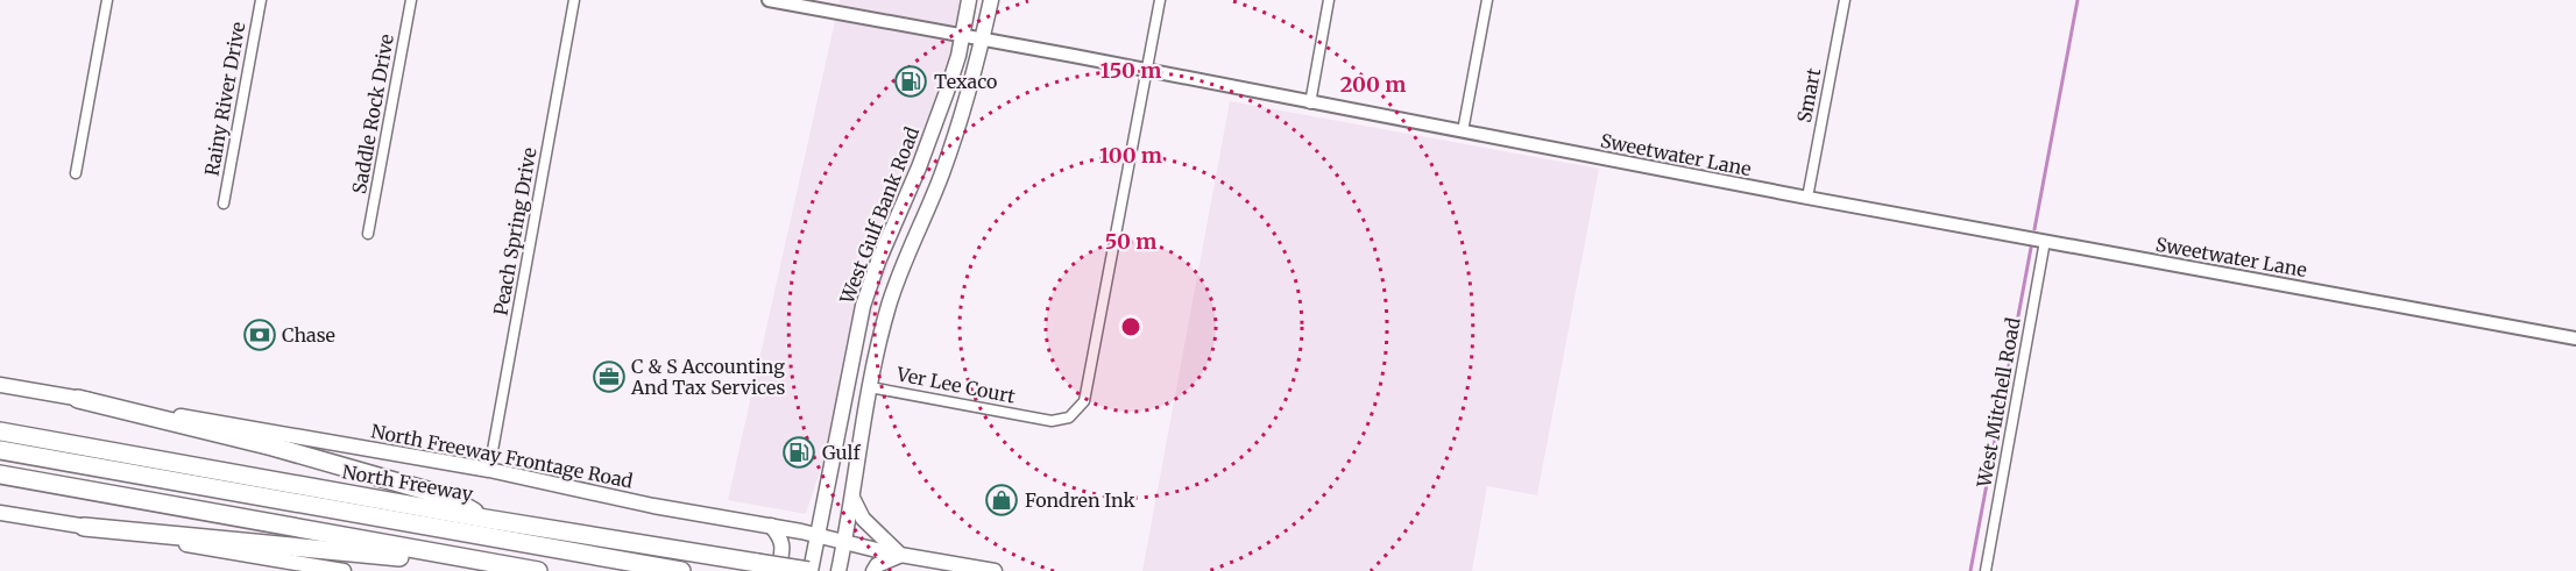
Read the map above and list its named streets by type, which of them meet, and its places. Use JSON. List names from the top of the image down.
{
  "streets": {
    "highway": ["North Freeway"],
    "main road": ["West Gulf Bank Road", "North Freeway Frontage Road"],
    "street": [
      "Smart",
      "Rainy River Drive",
      "Saddle Rock Drive",
      "Sweetwater Lane",
      "Peach Spring Drive",
      "Ver Lee Court",
      "West Mitchell Road"
    ]
  },
  "crossings": [
    ["Smart", "Sweetwater Lane"],
    ["Sweetwater Lane", "West Gulf Bank Road"],
    ["Sweetwater Lane", "Ver Lee Court"],
    ["Sweetwater Lane", "West Mitchell Road"],
    ["West Gulf Bank Road", "Ver Lee Court"],
    ["West Gulf Bank Road", "North Freeway Frontage Road"],
    ["West Gulf Bank Road", "North Freeway"],
    ["Peach Spring Drive", "North Freeway Frontage Road"]
  ],
  "places": {
    "fuel station": ["Texaco", "Gulf"],
    "bank": ["Chase"],
    "office": ["C & S Accounting And Tax Services"],
    "shop": ["Fondren Ink"]
  },
  "rings": [
    "150 m",
    "200 m",
    "100 m",
    "50 m"
  ]
}
